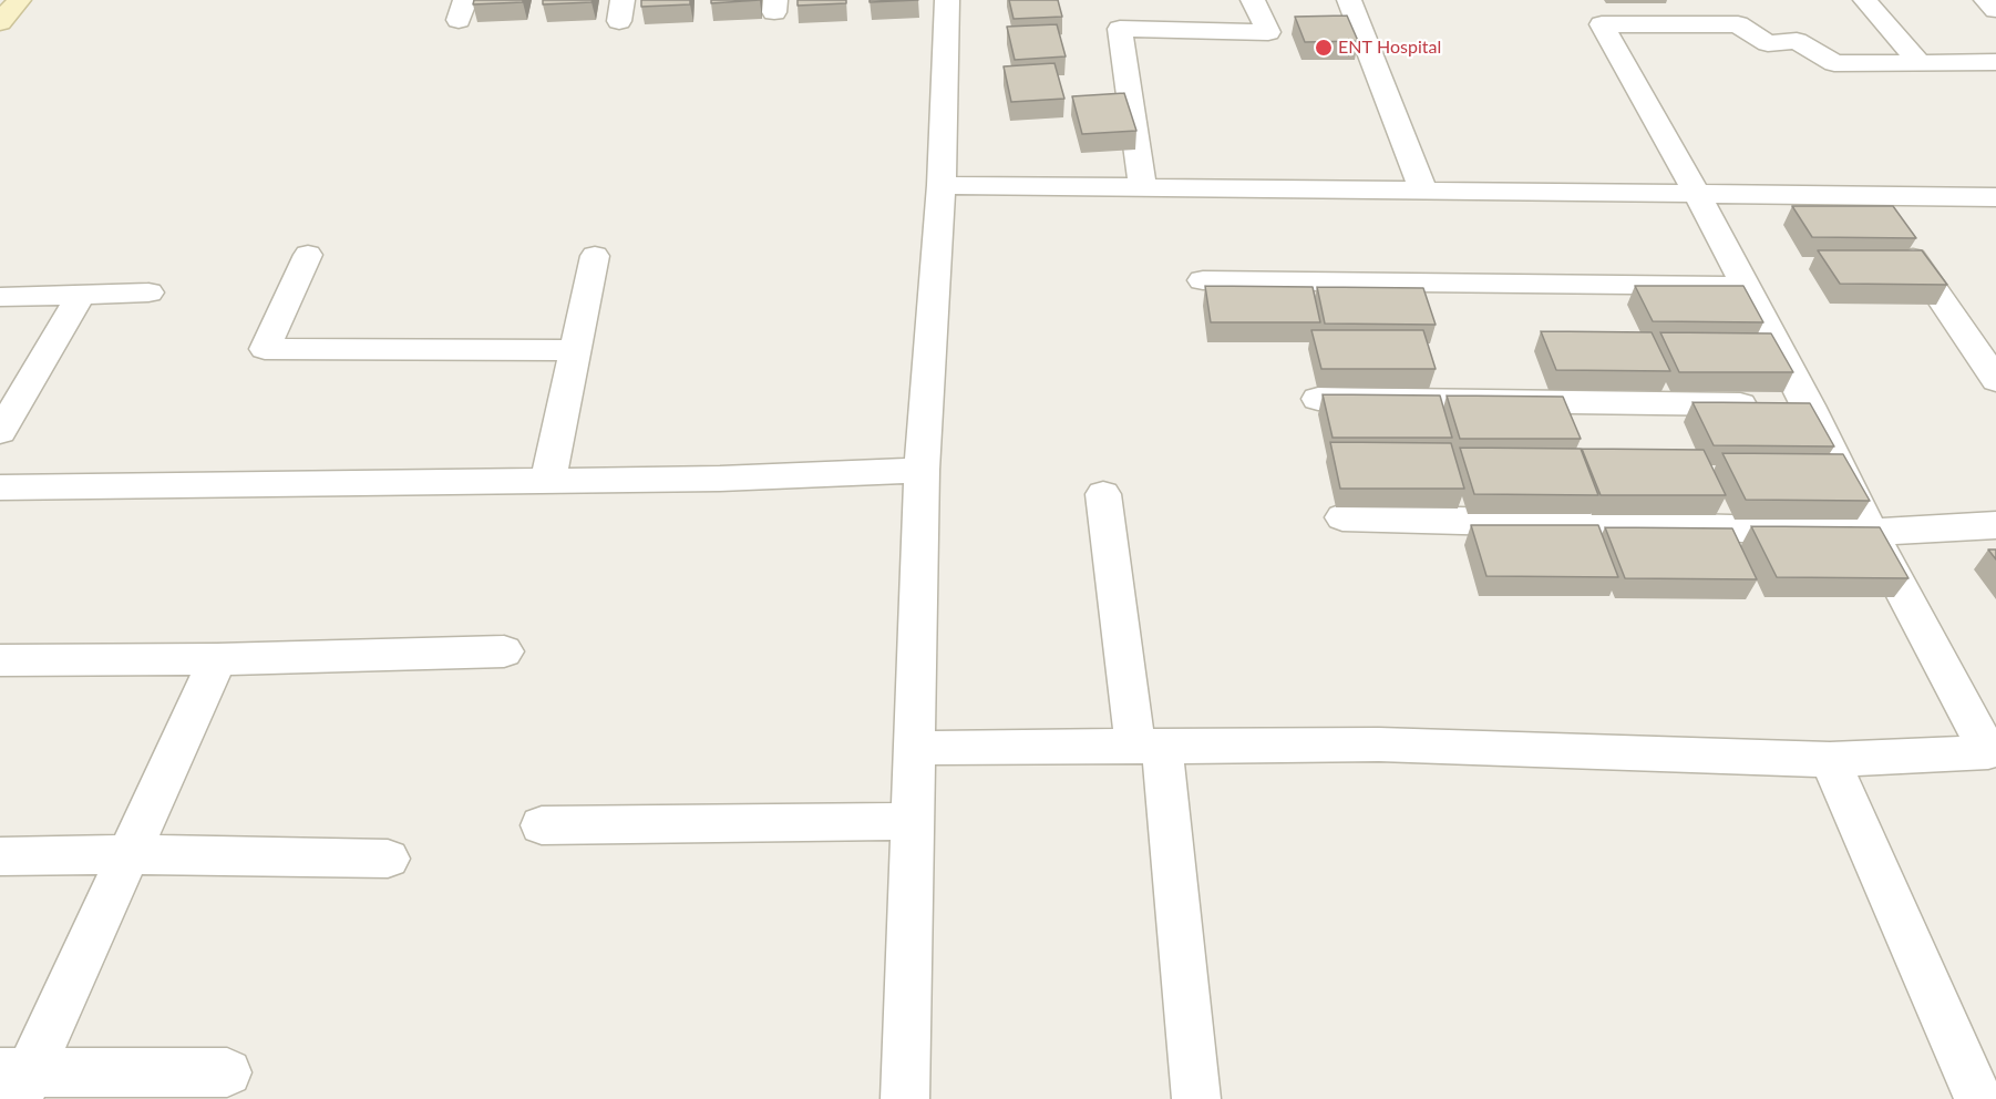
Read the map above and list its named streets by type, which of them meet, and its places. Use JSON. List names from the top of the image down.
{
  "places": ["ENT Hospital"]
}
